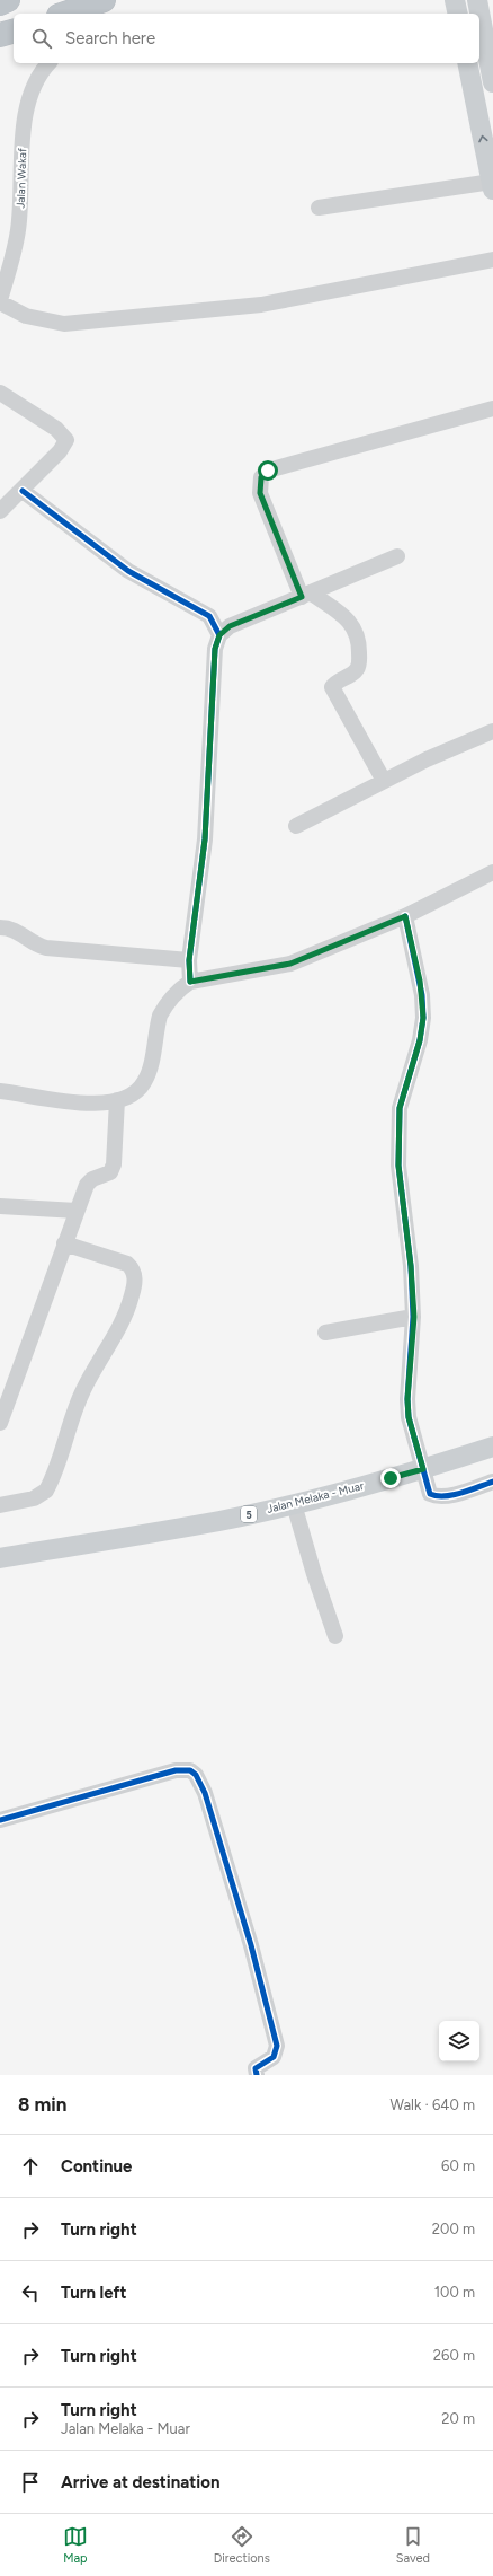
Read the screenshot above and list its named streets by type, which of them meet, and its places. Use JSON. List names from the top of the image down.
{
  "streets": {
    "main road": ["Jalan Melaka - Muar", "5"],
    "street": ["Jalan Wakaf"]
  },
  "page": {
    "search": "Search here",
    "heading": ["8 min", "Walk · 640 m"],
    "list": [
      ["Continue", "60 m"],
      ["Turn right", "200 m"],
      ["Turn left", "100 m"],
      ["Turn right", "260 m"],
      ["Turn right", "Jalan Melaka - Muar", "20 m"],
      "Arrive at destination"
    ],
    "nav": ["Map", "Directions", "Saved"]
  }
}
